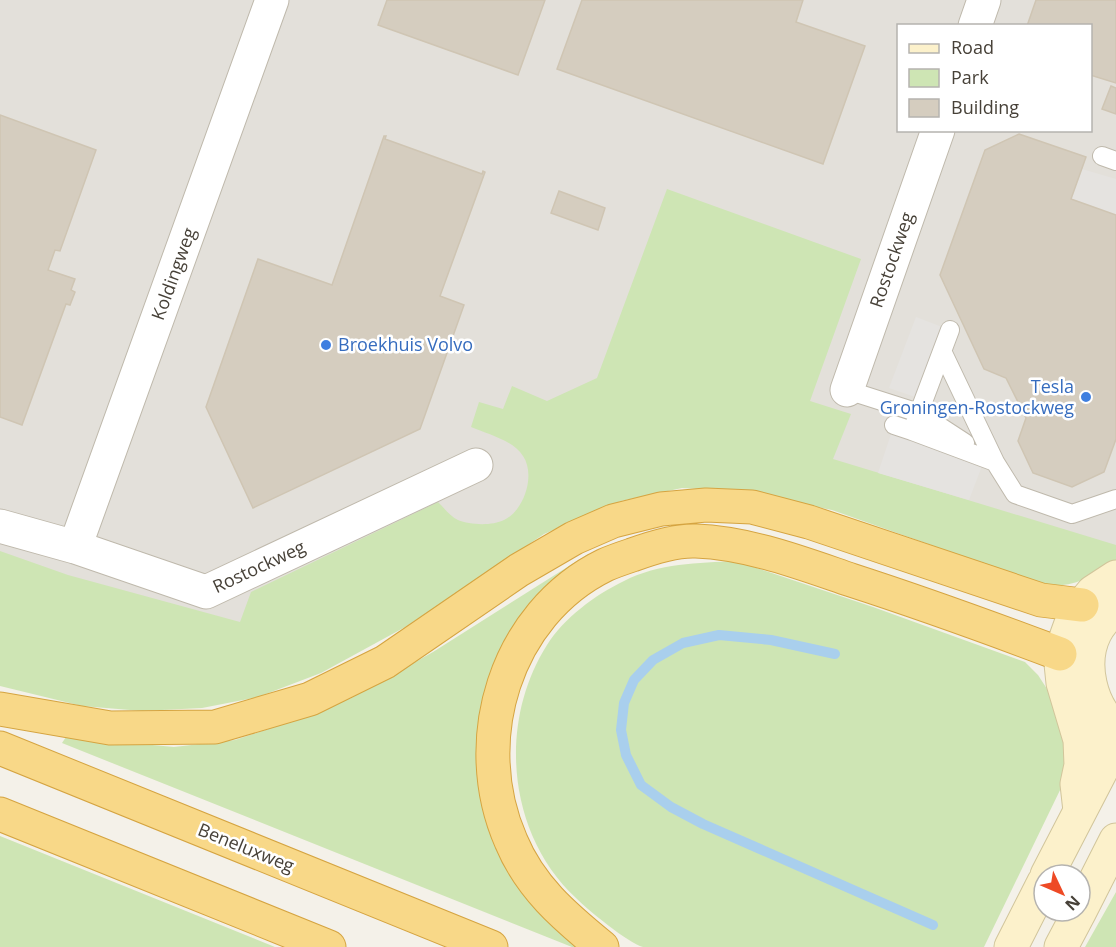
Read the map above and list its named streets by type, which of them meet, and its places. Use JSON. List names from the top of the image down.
{
  "streets": {
    "highway": ["Beneluxweg"],
    "street": ["Rostockweg", "Koldingweg"]
  },
  "crossings": [
    ["Rostockweg", "Koldingweg"]
  ],
  "places": ["Broekhuis Volvo", "Tesla Groningen-Rostockweg"],
  "legend": ["Road", "Park", "Building"],
  "north": "bottom right"
}
